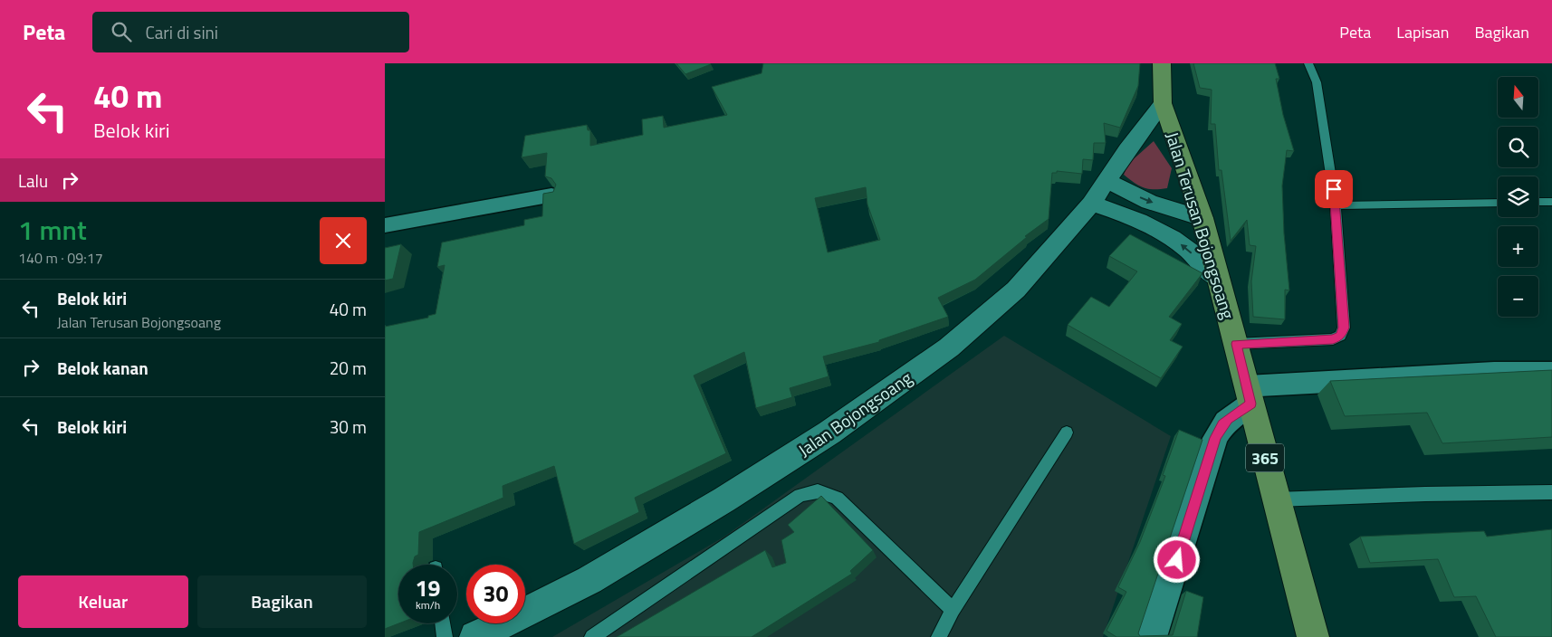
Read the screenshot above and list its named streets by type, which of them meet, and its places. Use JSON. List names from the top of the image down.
{
  "streets": {
    "main road": ["Jalan Terusan Bojongsoang", "Jalan Bojongsoang", "365"]
  },
  "crossings": [
    ["Jalan Terusan Bojongsoang", "Jalan Bojongsoang"],
    ["Jalan Terusan Bojongsoang", "365"],
    ["Jalan Bojongsoang", "365"]
  ],
  "north": "top",
  "page": {
    "header": "Peta",
    "search": "Cari di sini",
    "nav": ["Peta", "Lapisan", "Bagikan"],
    "turn": ["40 m", "Belok kiri"],
    "map_buttons": ["+", "−"],
    "then": "Lalu",
    "heading": ["1 mnt", "140 m · 09:17"],
    "list": [
      {
        "name": "Belok kiri",
        "note": "Jalan Terusan Bojongsoang",
        "value": "40 m"
      },
      {
        "name": "Belok kanan",
        "value": "20 m"
      },
      {
        "name": "Belok kiri",
        "value": "30 m"
      }
    ],
    "speed": "19 km/h",
    "limit": "30",
    "buttons": ["Keluar", "Bagikan"]
  }
}
